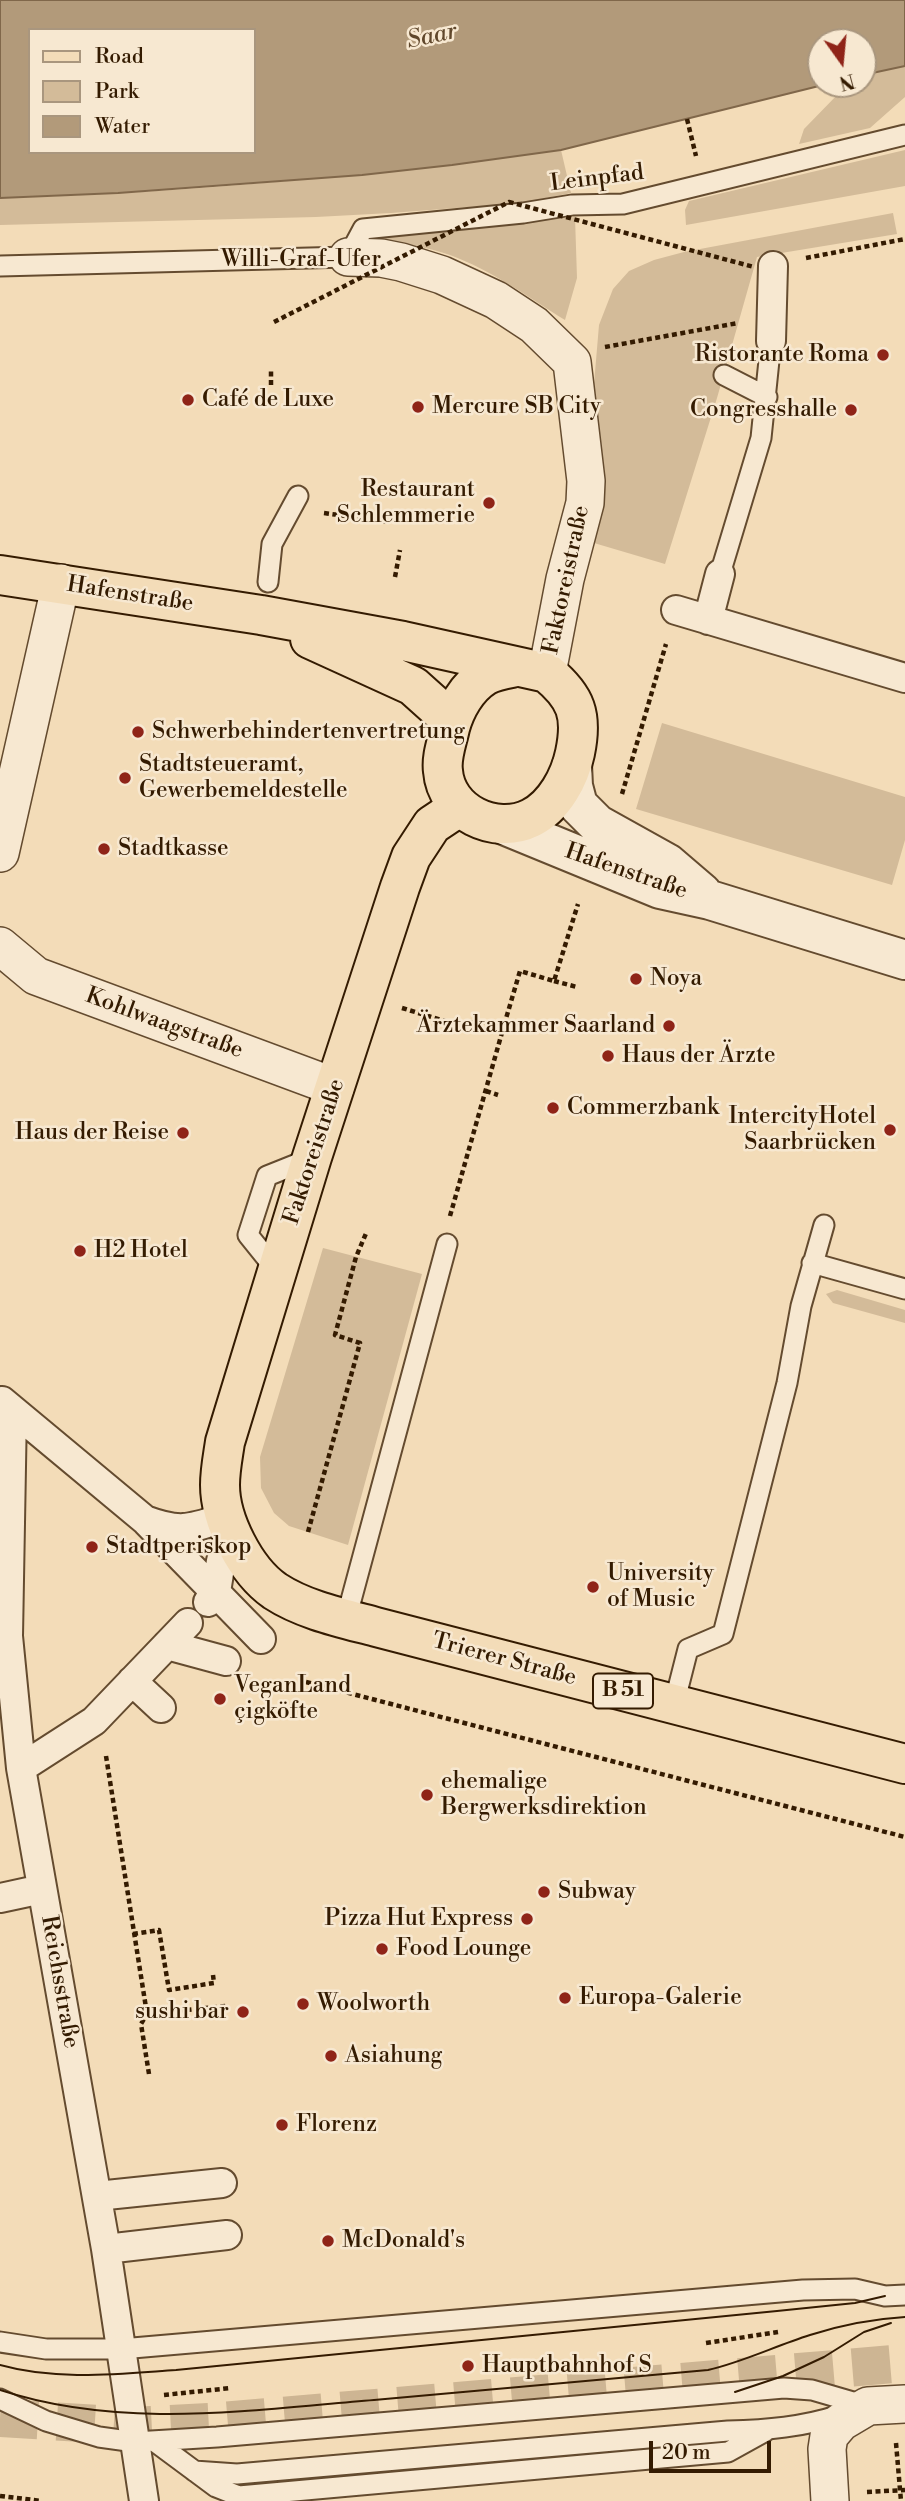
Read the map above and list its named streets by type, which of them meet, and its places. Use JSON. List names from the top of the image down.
{
  "streets": {
    "main road": [
      "Faktoreistraße",
      "Hafenstraße",
      "Trierer Straße",
      "B 51"
    ],
    "street": ["Willi-Graf-Ufer", "Kohlwaagstraße", "Reichsstraße"],
    "lane": ["Leinpfad"]
  },
  "crossings": [
    ["Leinpfad", "Willi-Graf-Ufer"],
    ["Willi-Graf-Ufer", "Faktoreistraße"],
    ["Faktoreistraße", "Hafenstraße"],
    ["Faktoreistraße", "Kohlwaagstraße"],
    ["Faktoreistraße", "Trierer Straße"]
  ],
  "water": ["Saar"],
  "places": [
    "Ristorante Roma",
    "Café de Luxe",
    "Mercure SB City",
    "Congresshalle",
    "Restaurant Schlemmerie",
    "Schwerbehindertenvertretung",
    "Stadtsteueramt, Gewerbemeldestelle",
    "Stadtkasse",
    "Noya",
    "Ärztekammer Saarland",
    "Haus der Ärzte",
    "Commerzbank",
    "IntercityHotel Saarbrücken",
    "Haus der Reise",
    "H2 Hotel",
    "Stadtperiskop",
    "University of Music",
    "VeganLand çigköfte",
    "ehemalige Bergwerksdirektion",
    "Subway",
    "Pizza Hut Express",
    "Food Lounge",
    "Europa-Galerie",
    "Woolworth",
    "sushi bar",
    "Asiahung",
    "Florenz",
    "McDonald's",
    "Hauptbahnhof S"
  ],
  "legend": ["Road", "Park", "Water"],
  "scale_bar": "20 m",
  "north": "bottom"
}
